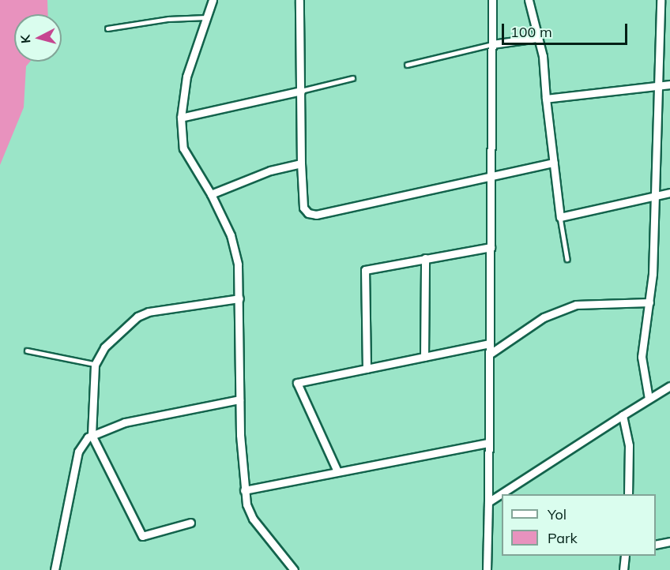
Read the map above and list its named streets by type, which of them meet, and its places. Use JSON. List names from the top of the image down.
{
  "legend": ["Yol", "Park"],
  "scale_bar": "100 m",
  "north": "left"
}
